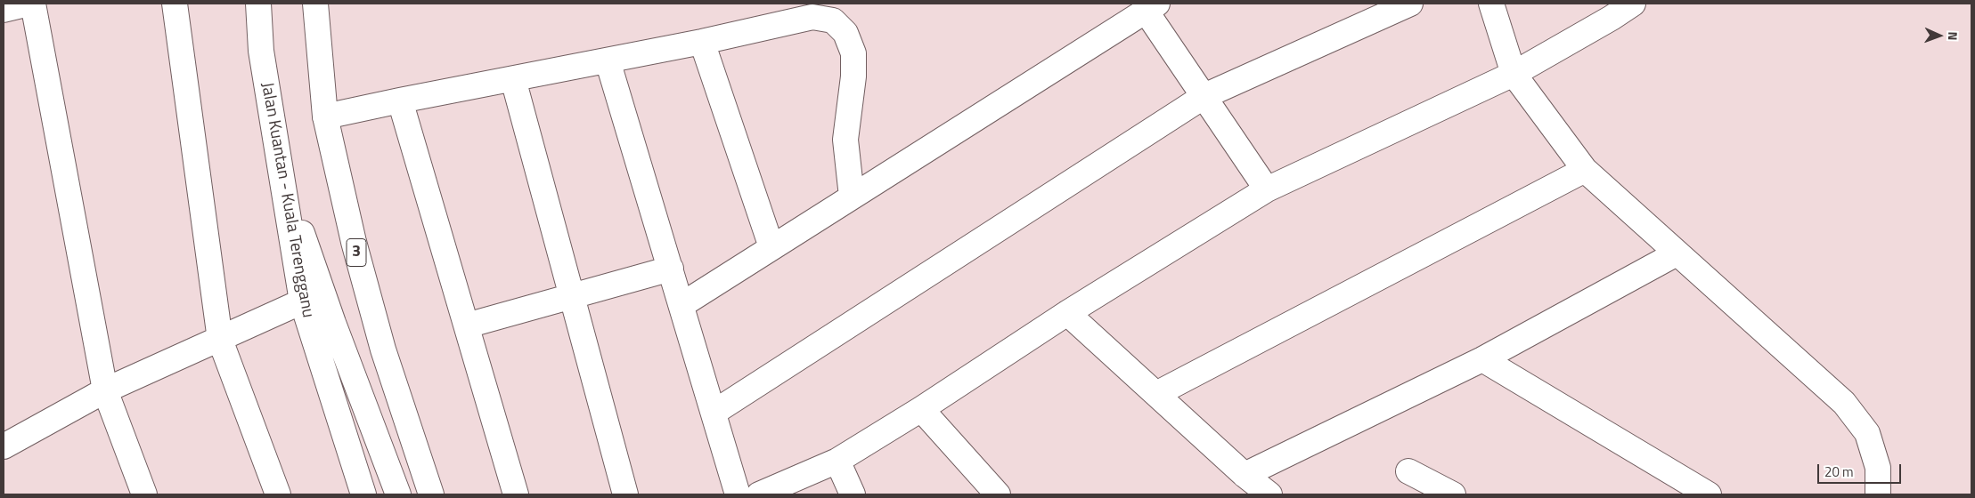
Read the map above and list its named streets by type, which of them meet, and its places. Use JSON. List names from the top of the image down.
{
  "streets": {
    "main road": ["Jalan Kuantan - Kuala Terengganu", "3"]
  },
  "scale_bar": "20 m",
  "north": "right"
}
